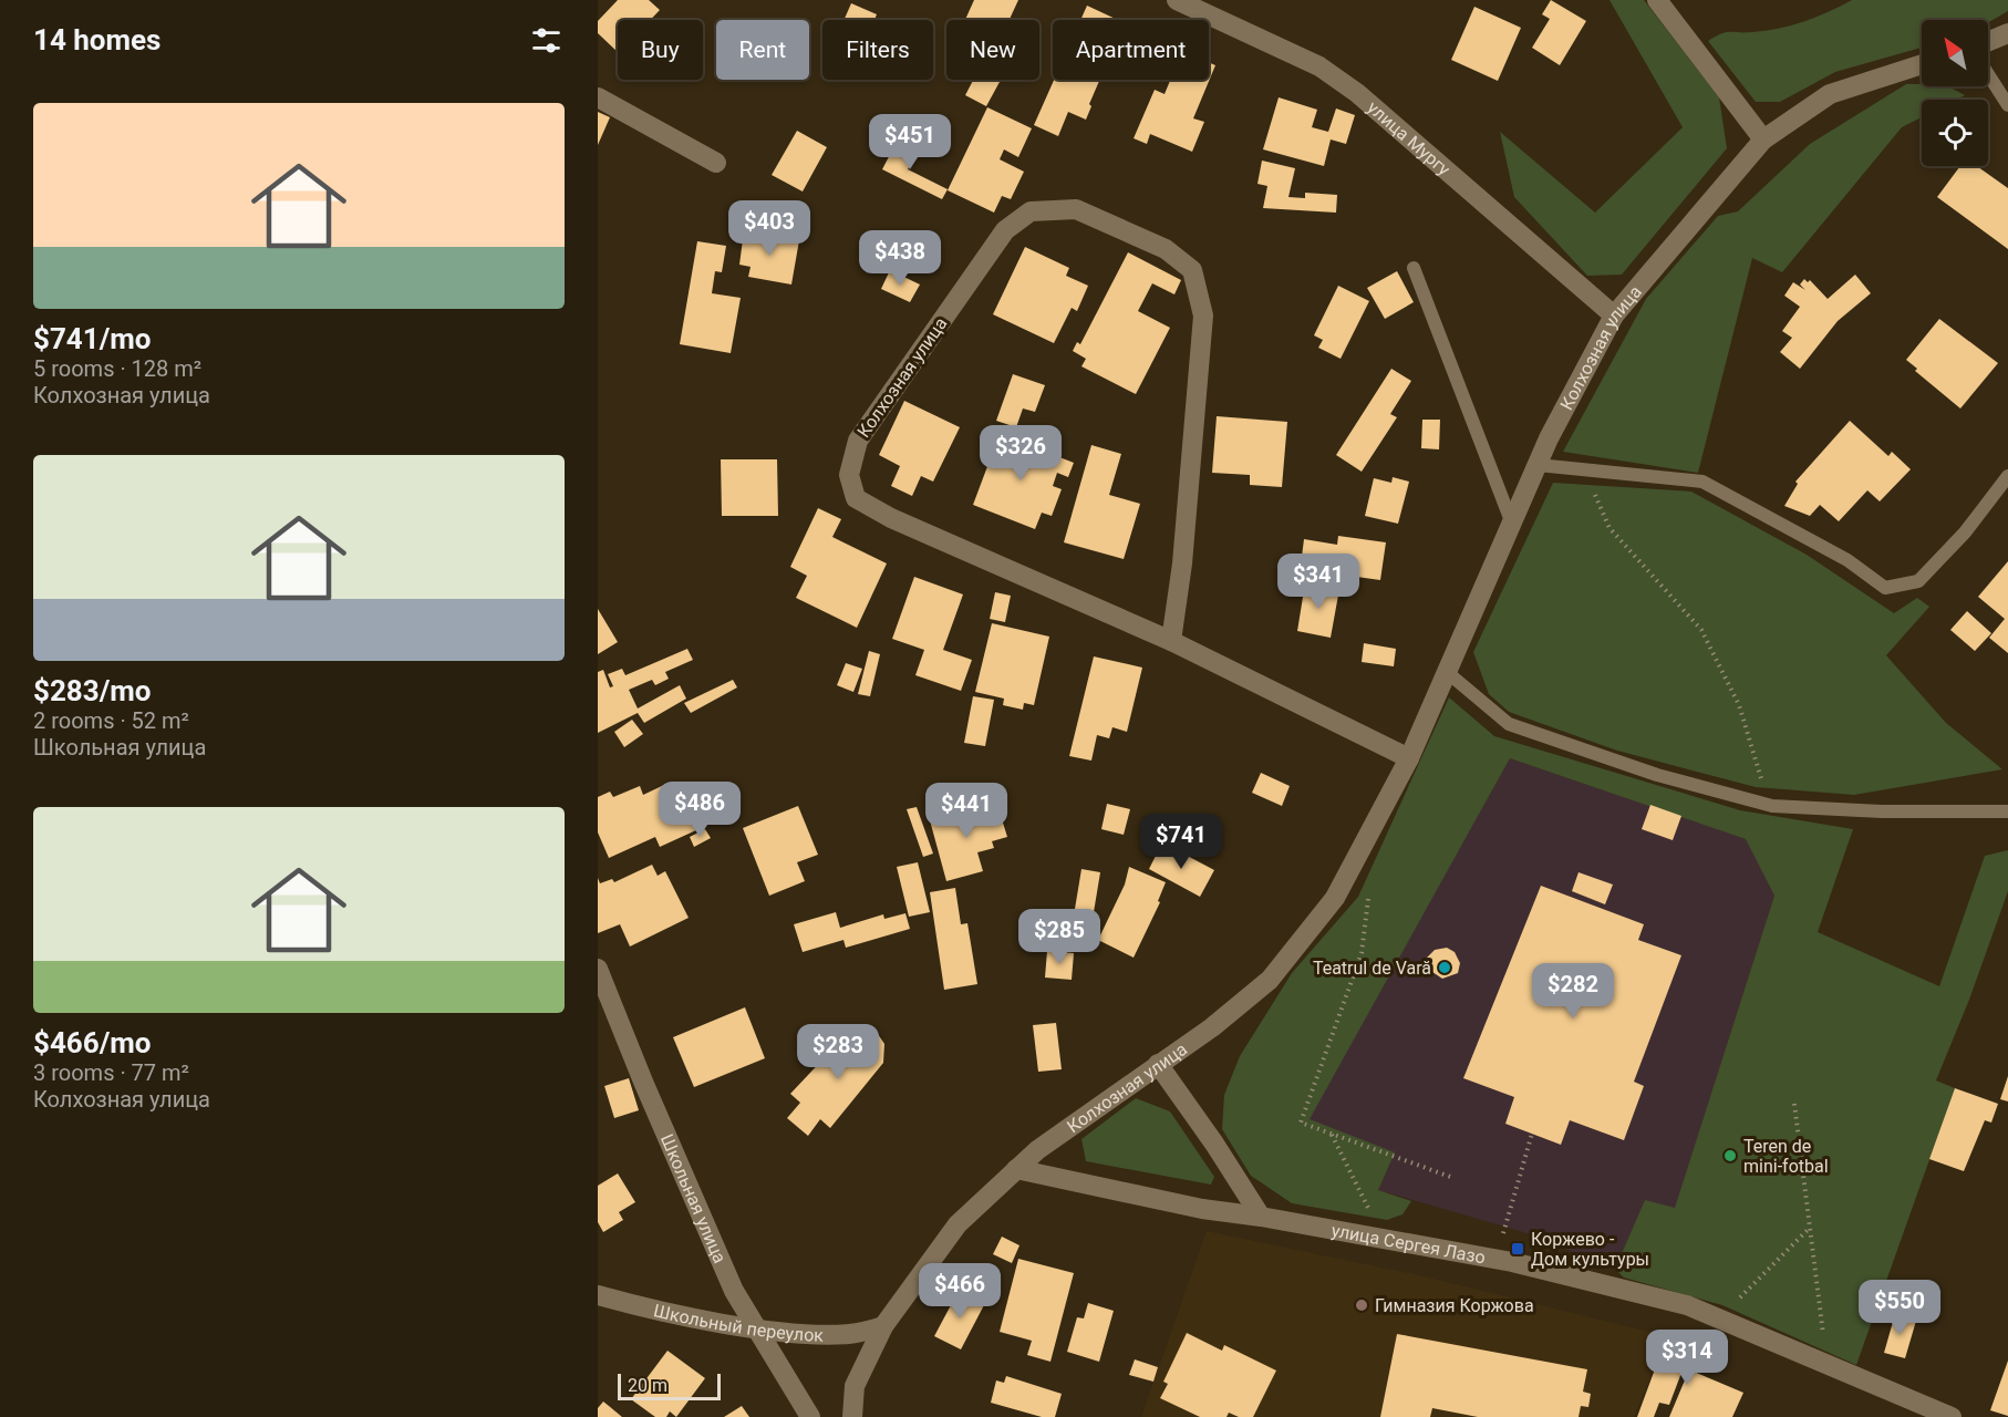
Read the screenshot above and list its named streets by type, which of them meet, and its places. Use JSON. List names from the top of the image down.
{
  "streets": {
    "street": [
      "улица Мургу",
      "Колхозная улица",
      "Школьная улица",
      "улица Сергея Лазо",
      "Школьный переулок"
    ]
  },
  "crossings": [
    ["улица Мургу", "Колхозная улица"],
    ["Колхозная улица", "улица Сергея Лазо"],
    ["Колхозная улица", "Школьный переулок"],
    ["Школьная улица", "Школьный переулок"]
  ],
  "places": {
    "other": ["Teatrul de Vară", "Teren de mini-fotbal", "Гимназия Коржова"],
    "transit": ["Коржево - Дом культуры"]
  },
  "scale_bar": "20 m",
  "north": "top left",
  "page": {
    "heading": "14 homes",
    "chip": [
      "Buy",
      "Rent",
      "Filters",
      "New",
      "Apartment"
    ],
    "list": [
      {
        "name": "$741/mo",
        "note": "5 rooms · 128 m² · Колхозная улица"
      },
      {
        "name": "$283/mo",
        "note": "2 rooms · 52 m² · Школьная улица"
      },
      {
        "name": "$466/mo",
        "note": "3 rooms · 77 m² · Колхозная улица"
      }
    ],
    "price": [
      "$451",
      "$403",
      "$438",
      "$326",
      "$341",
      "$486",
      "$441",
      "$741",
      "$285",
      "$282",
      "$283",
      "$466",
      "$550",
      "$314"
    ],
    "scale": "20 m"
  }
}
